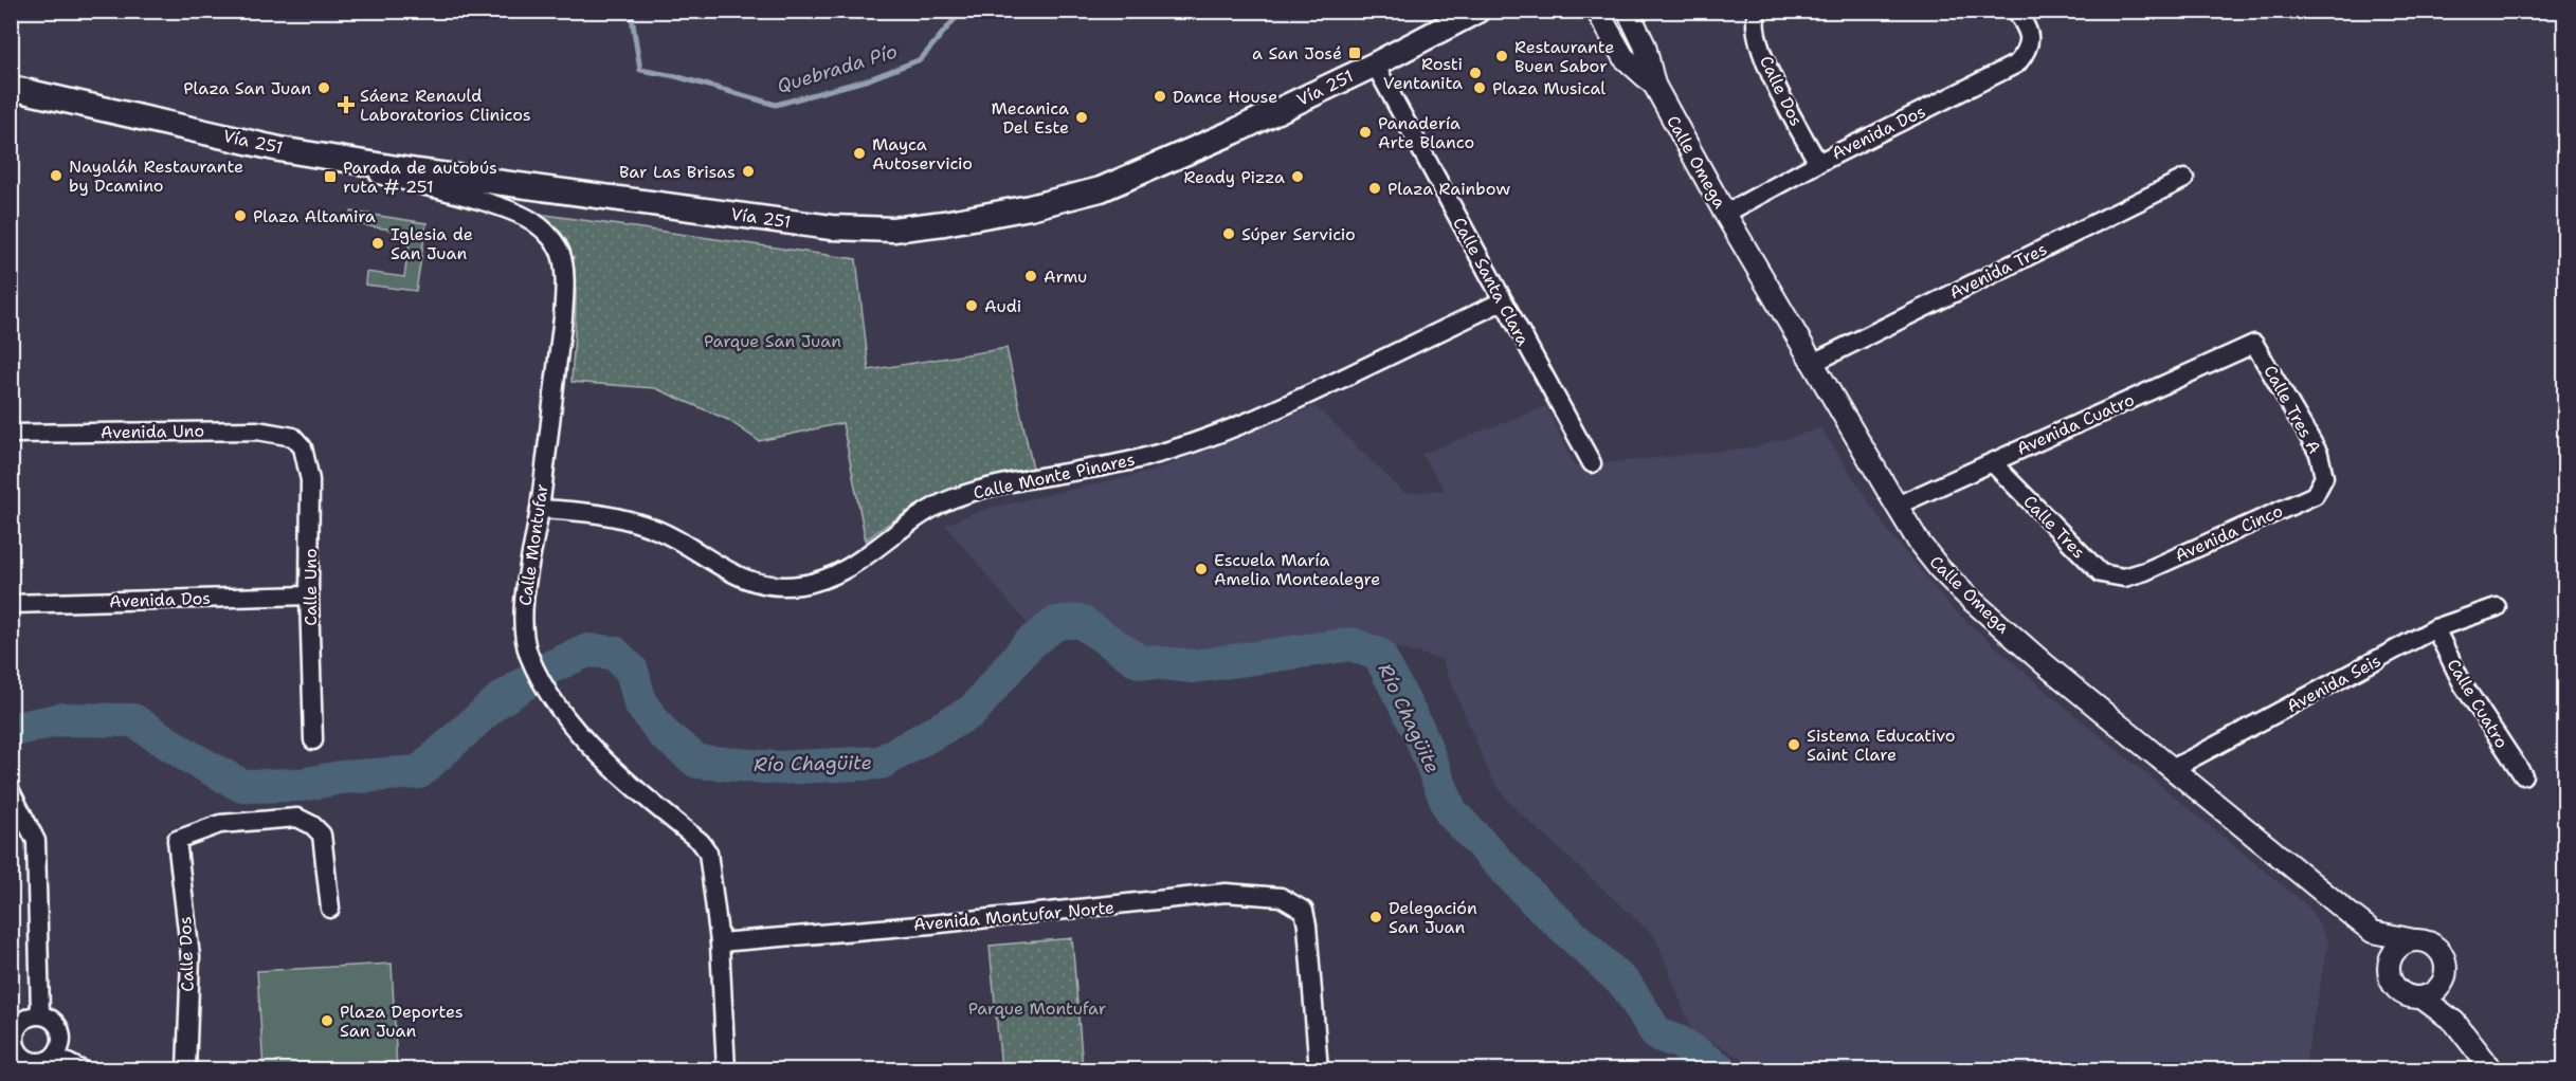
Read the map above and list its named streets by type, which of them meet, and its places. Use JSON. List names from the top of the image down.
{
  "streets": {
    "main road": ["Vía 251"],
    "street": [
      "Calle Dos",
      "Avenida Dos",
      "Calle Omega",
      "Avenida Tres",
      "Calle Santa Clara",
      "Calle Tres A",
      "Avenida Cuatro",
      "Avenida Uno",
      "Calle Monte Pinares",
      "Calle Tres",
      "Avenida Cinco",
      "Calle Montufar",
      "Calle Uno",
      "Avenida Seis",
      "Calle Cuatro",
      "Avenida Montufar Norte"
    ]
  },
  "crossings": [
    ["Vía 251", "Calle Santa Clara"],
    ["Vía 251", "Calle Montufar"],
    ["Calle Dos", "Avenida Dos"],
    ["Avenida Dos", "Calle Omega"],
    ["Avenida Dos", "Calle Uno"],
    ["Calle Omega", "Avenida Tres"],
    ["Calle Omega", "Avenida Cuatro"],
    ["Calle Omega", "Avenida Seis"],
    ["Calle Santa Clara", "Calle Monte Pinares"],
    ["Calle Tres A", "Avenida Cuatro"],
    ["Calle Tres A", "Avenida Cinco"],
    ["Avenida Cuatro", "Calle Tres"],
    ["Avenida Uno", "Calle Uno"],
    ["Calle Monte Pinares", "Calle Montufar"],
    ["Calle Tres", "Avenida Cinco"],
    ["Calle Montufar", "Avenida Montufar Norte"],
    ["Avenida Seis", "Calle Cuatro"]
  ],
  "water": ["Quebrada Pío", "Río Chagüite"],
  "parks": ["Parque San Juan", "Parque Montufar"],
  "places": {
    "transit": ["a San José", "Parada de autobús ruta # 251"],
    "other": [
      "Restaurante Buen Sabor",
      "Rosti Ventanita",
      "Plaza San Juan",
      "Plaza Musical",
      "Dance House",
      "Mecanica Del Este",
      "Panadería Arte Blanco",
      "Mayca Autoservicio",
      "Bar Las Brisas",
      "Nayaláh Restaurante by Dcamino",
      "Ready Pizza",
      "Plaza Rainbow",
      "Plaza Altamira",
      "Súper Servicio",
      "Iglesia de San Juan",
      "Armu",
      "Audi",
      "Escuela María Amelia Montealegre",
      "Sistema Educativo Saint Clare",
      "Delegación San Juan",
      "Plaza Deportes San Juan"
    ],
    "health": ["Sáenz Renauld Laboratorios Clinicos"]
  }
}
